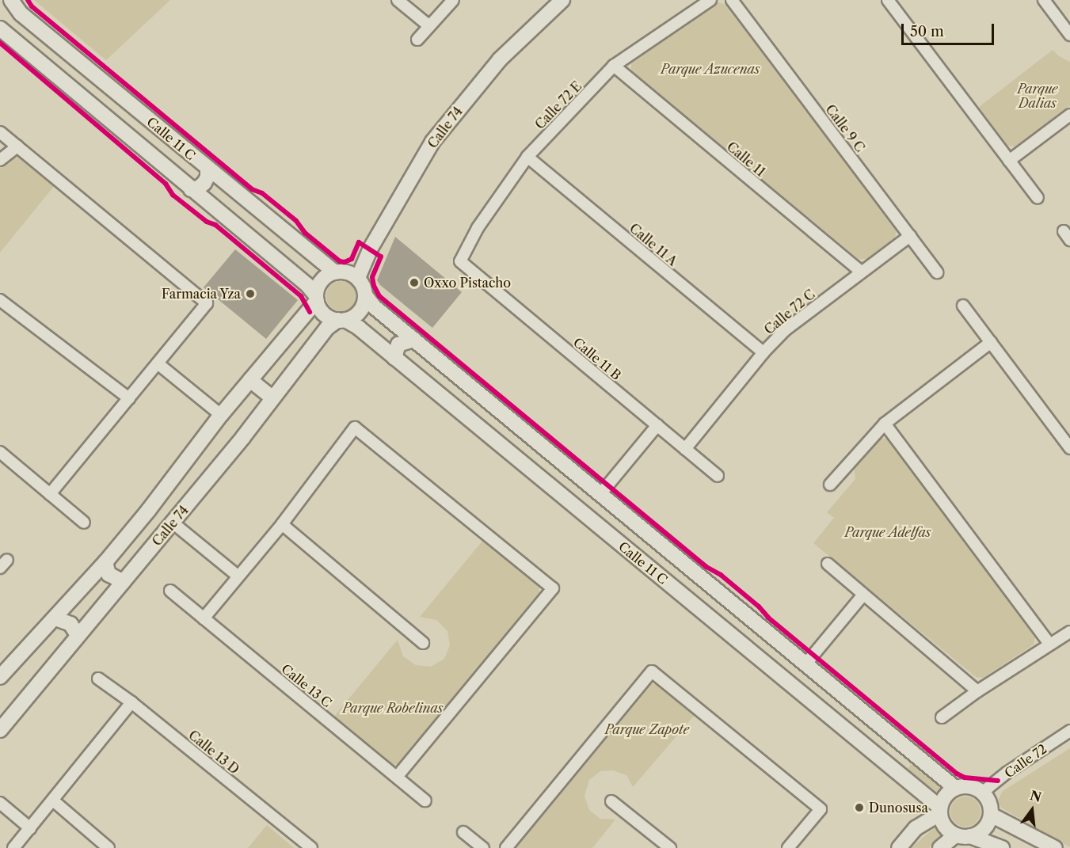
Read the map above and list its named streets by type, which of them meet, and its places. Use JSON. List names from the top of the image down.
{
  "streets": {
    "main road": ["Calle 74", "Calle 11 C"],
    "street": [
      "Calle 72 E",
      "Calle 9 C",
      "Calle 11",
      "Calle 11 A",
      "Calle 72 C",
      "Calle 11 B",
      "Calle 13 C",
      "Calle 13 D",
      "Calle 72"
    ]
  },
  "crossings": [
    ["Calle 72 E", "Calle 11"],
    ["Calle 72 E", "Calle 11 A"],
    ["Calle 72 E", "Calle 11 B"],
    ["Calle 74", "Calle 11 C"],
    ["Calle 9 C", "Calle 72 C"],
    ["Calle 11 C", "Calle 72"],
    ["Calle 11", "Calle 72 C"],
    ["Calle 11 A", "Calle 72 C"],
    ["Calle 72 C", "Calle 11 B"]
  ],
  "parks": [
    "Parque Azucenas",
    "Parque Dalias",
    "Parque Adelfas",
    "Parque Robelinas",
    "Parque Zapote"
  ],
  "places": ["Oxxo Pistacho", "Farmacia Yza", "Dunosusa"],
  "scale_bar": "50 m",
  "north": "top"
}
